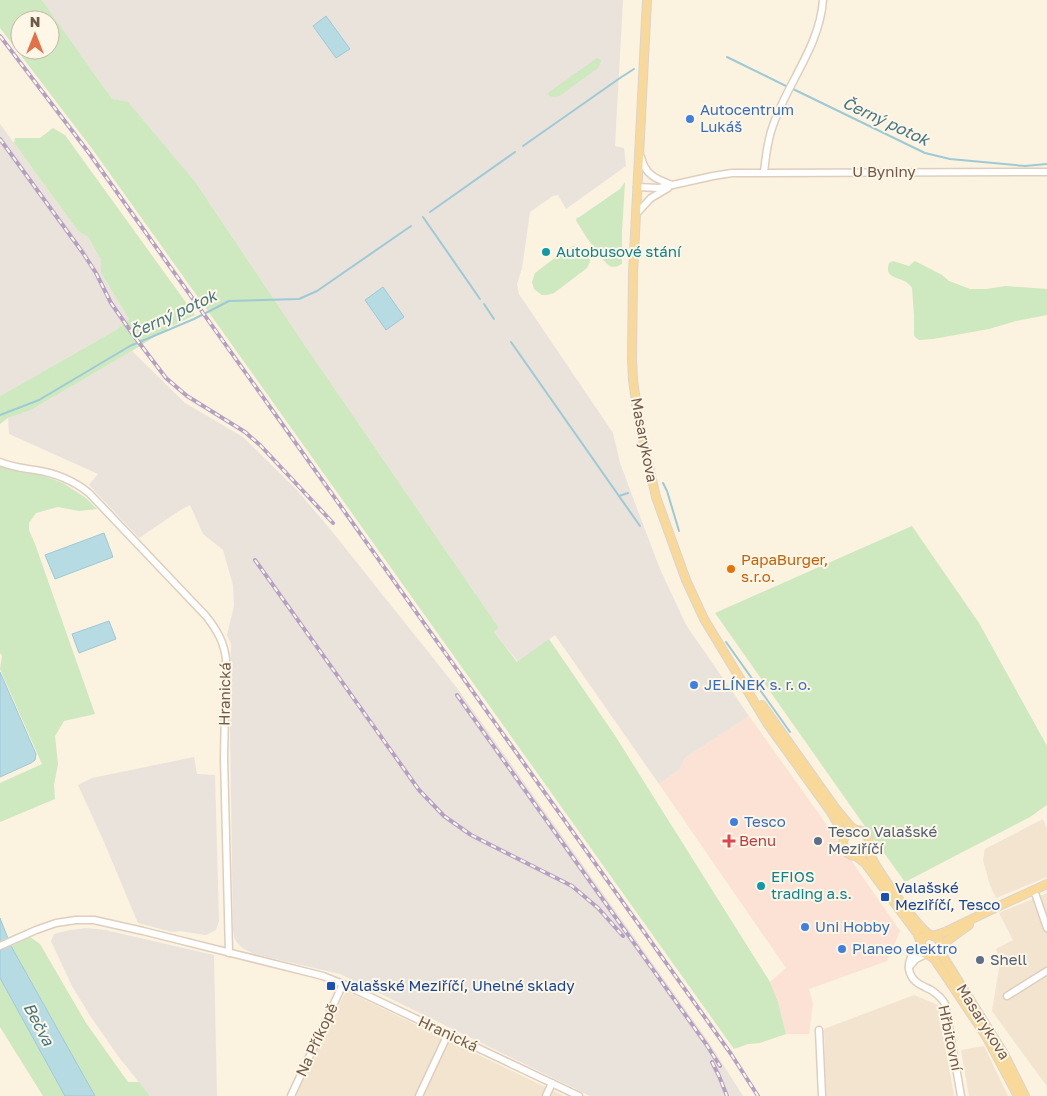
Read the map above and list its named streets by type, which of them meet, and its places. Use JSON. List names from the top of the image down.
{
  "streets": {
    "main road": ["Masarykova"],
    "street": [
      "U Byniny",
      "Hranická",
      "Hřbitovní",
      "Na Příkopě"
    ]
  },
  "crossings": [
    ["Hranická", "Na Příkopě"]
  ],
  "water": ["Černý potok", "Bečva"],
  "places": {
    "other": [
      "Autocentrum Lukáš",
      "Autobusové stání",
      "PapaBurger, s.r.o.",
      "JELÍNEK s. r. o.",
      "Tesco",
      "Tesco Valašské Meziříčí",
      "EFIOS trading a.s.",
      "Uni Hobby",
      "Planeo elektro",
      "Shell"
    ],
    "health": ["Benu"],
    "transit": ["Valašské Meziříčí, Tesco", "Valašské Meziříčí, Uhelné sklady"]
  },
  "north": "top"
}
